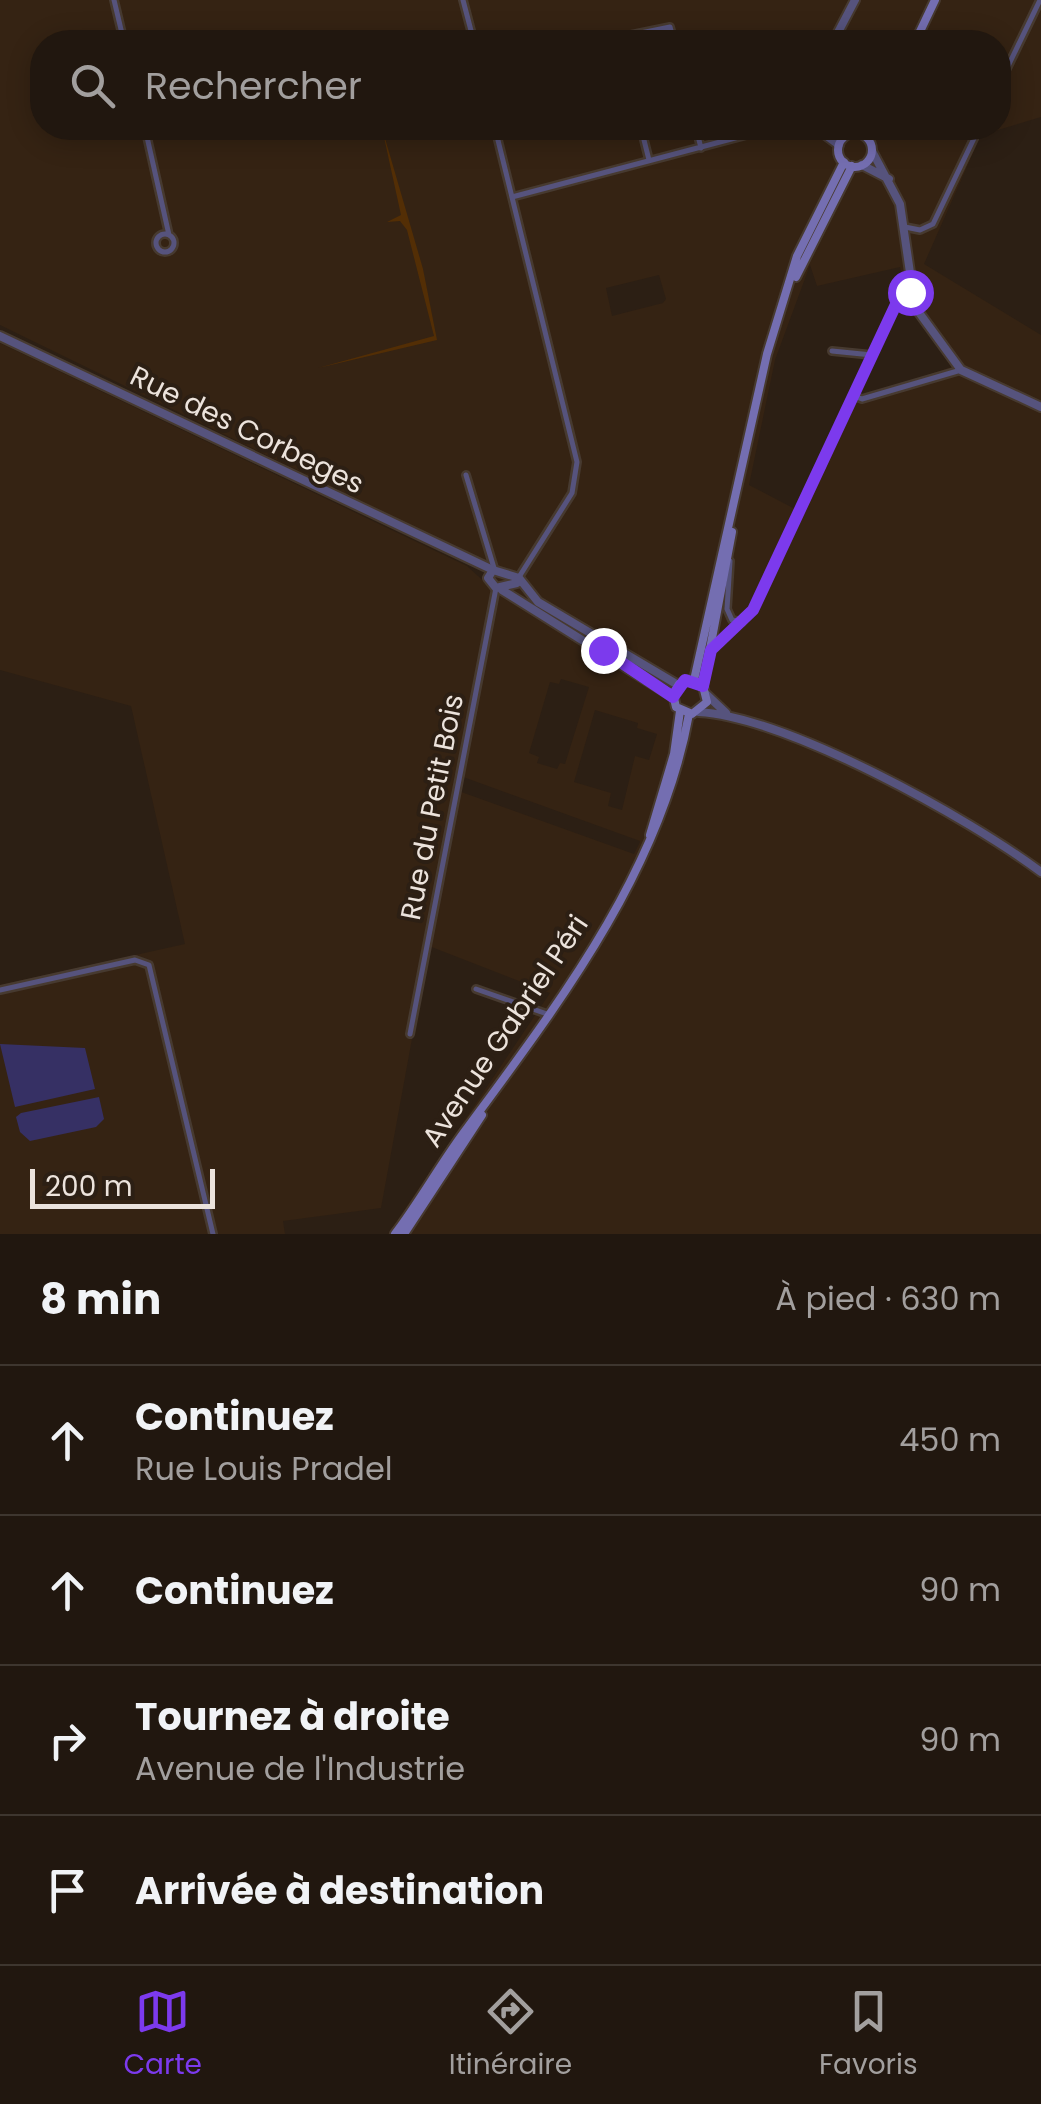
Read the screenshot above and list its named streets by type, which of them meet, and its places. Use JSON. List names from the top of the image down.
{
  "streets": {
    "main road": ["Avenue Gabriel Péri"],
    "street": ["Rue des Corbeges", "Rue du Petit Bois"]
  },
  "crossings": [
    ["Rue des Corbeges", "Rue du Petit Bois"],
    ["Rue des Corbeges", "Avenue Gabriel Péri"]
  ],
  "scale_bar": "200 m",
  "page": {
    "search": "Rechercher",
    "scale": "200 m",
    "heading": ["8 min", "À pied · 630 m"],
    "list": [
      ["Continuez", "Rue Louis Pradel", "450 m"],
      ["Continuez", "90 m"],
      ["Tournez à droite", "Avenue de l'Industrie", "90 m"],
      "Arrivée à destination"
    ],
    "nav": ["Carte", "Itinéraire", "Favoris"]
  }
}
